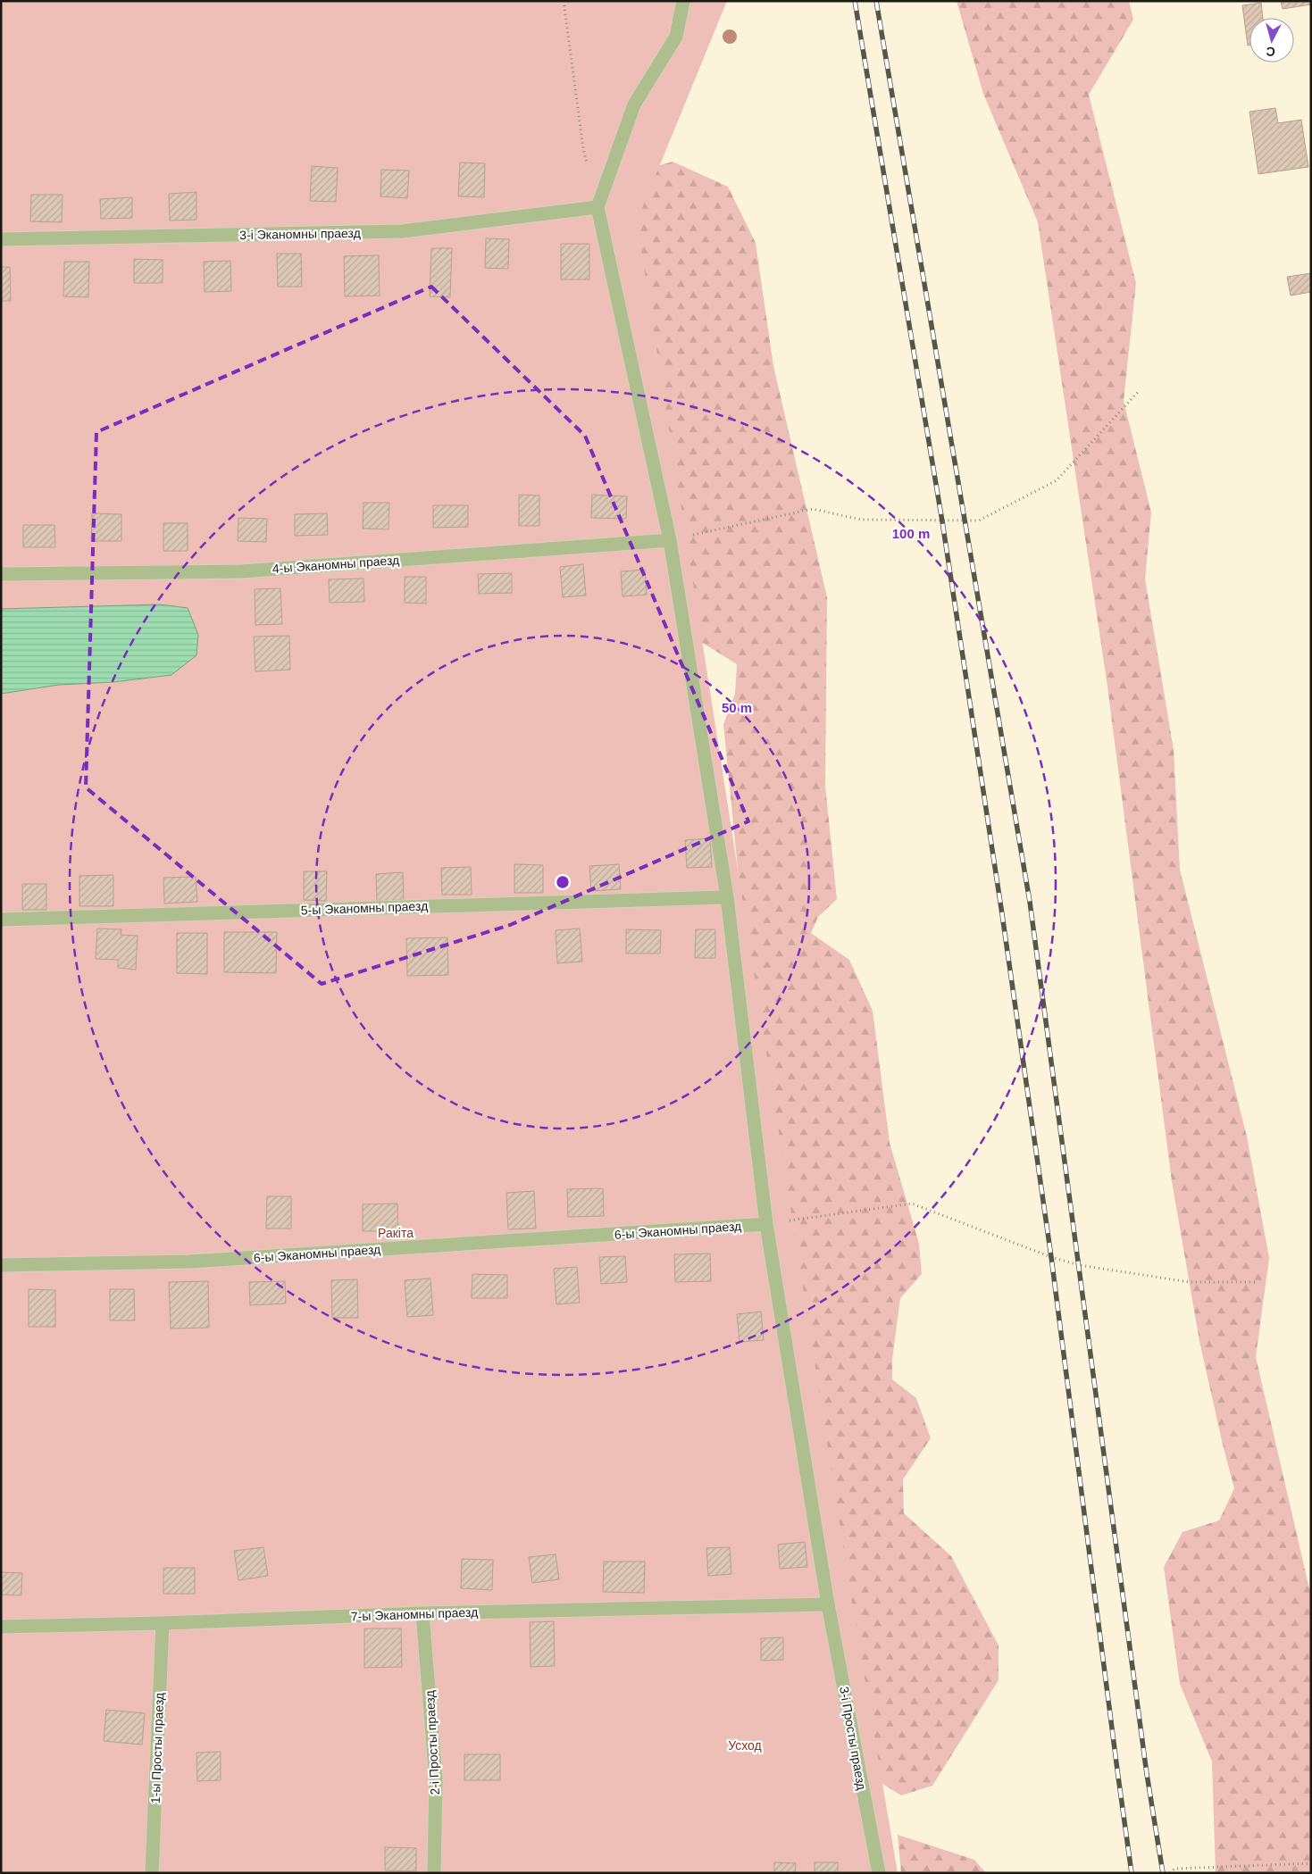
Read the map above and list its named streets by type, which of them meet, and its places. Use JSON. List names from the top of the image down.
{
  "streets": {
    "lane": [
      "3-і Эканомны праезд",
      "4-ы Эканомны праезд",
      "5-ы Эканомны праезд",
      "6-ы Эканомны праезд",
      "7-ы Эканомны праезд",
      "3-і Просты праезд",
      "2-і Просты праезд",
      "1-ы Просты праезд"
    ]
  },
  "crossings": [
    ["3-і Эканомны праезд", "3-і Просты праезд"],
    ["4-ы Эканомны праезд", "3-і Просты праезд"],
    ["5-ы Эканомны праезд", "3-і Просты праезд"],
    ["6-ы Эканомны праезд", "3-і Просты праезд"],
    ["7-ы Эканомны праезд", "3-і Просты праезд"],
    ["7-ы Эканомны праезд", "2-і Просты праезд"],
    ["7-ы Эканомны праезд", "1-ы Просты праезд"]
  ],
  "parks": ["Ракіта", "Усход"],
  "north": "bottom",
  "rings": ["100 m", "50 m"]
}
